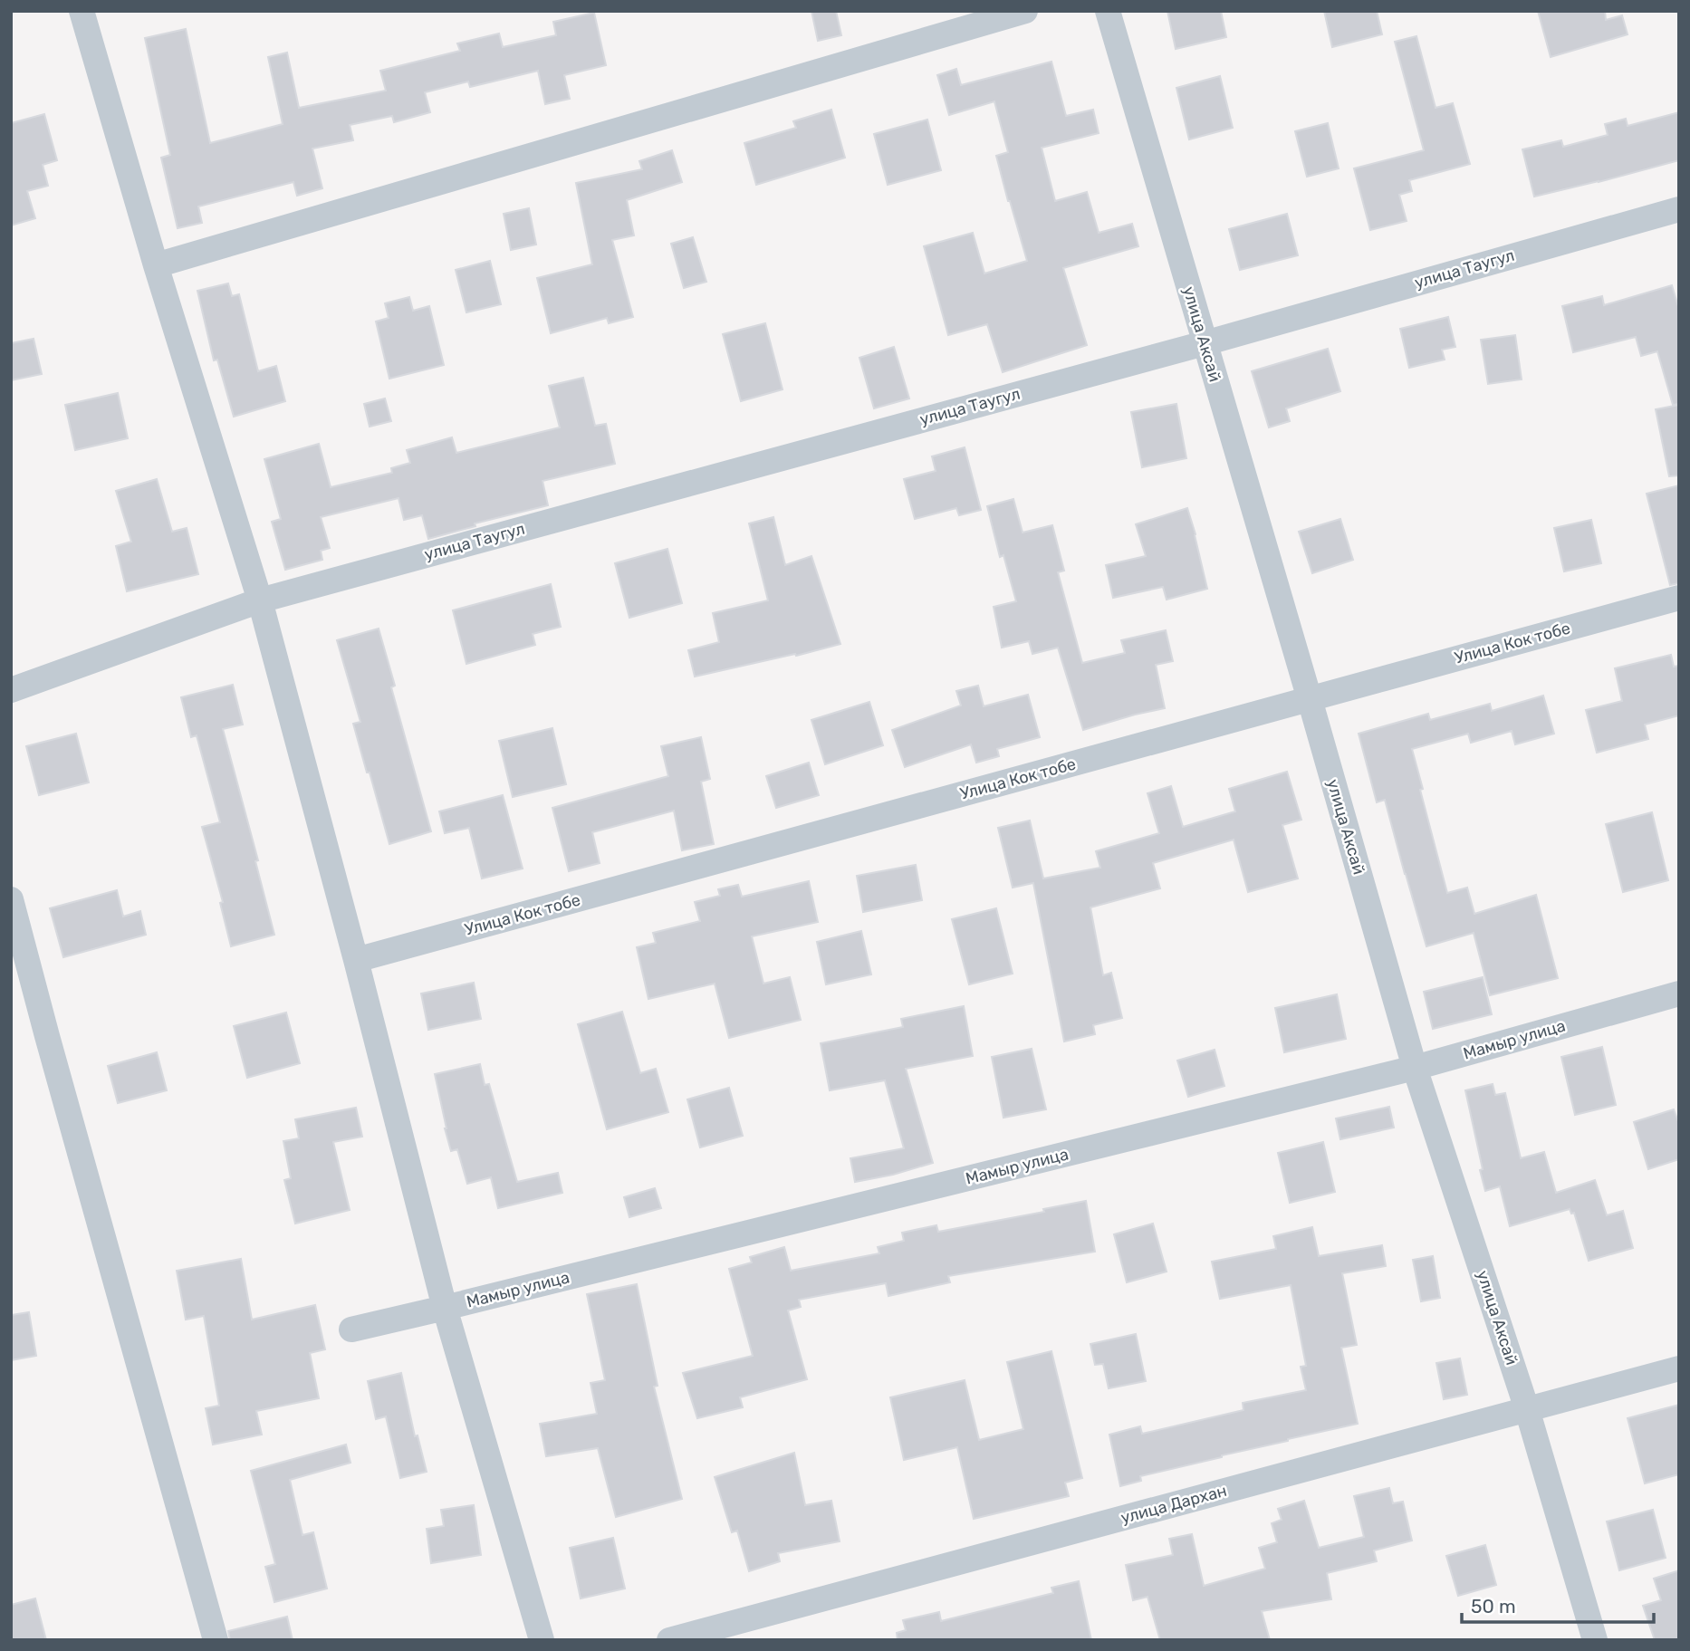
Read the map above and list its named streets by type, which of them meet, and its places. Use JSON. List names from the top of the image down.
{
  "streets": {
    "street": [
      "улица Таугул",
      "улица Аксай",
      "Улица Кок тобе",
      "Мамыр улица",
      "улица Дархан"
    ]
  },
  "crossings": [
    ["улица Таугул", "улица Аксай"],
    ["улица Аксай", "Улица Кок тобе"],
    ["улица Аксай", "Мамыр улица"],
    ["улица Аксай", "улица Дархан"]
  ],
  "scale_bar": "50 m"
}
